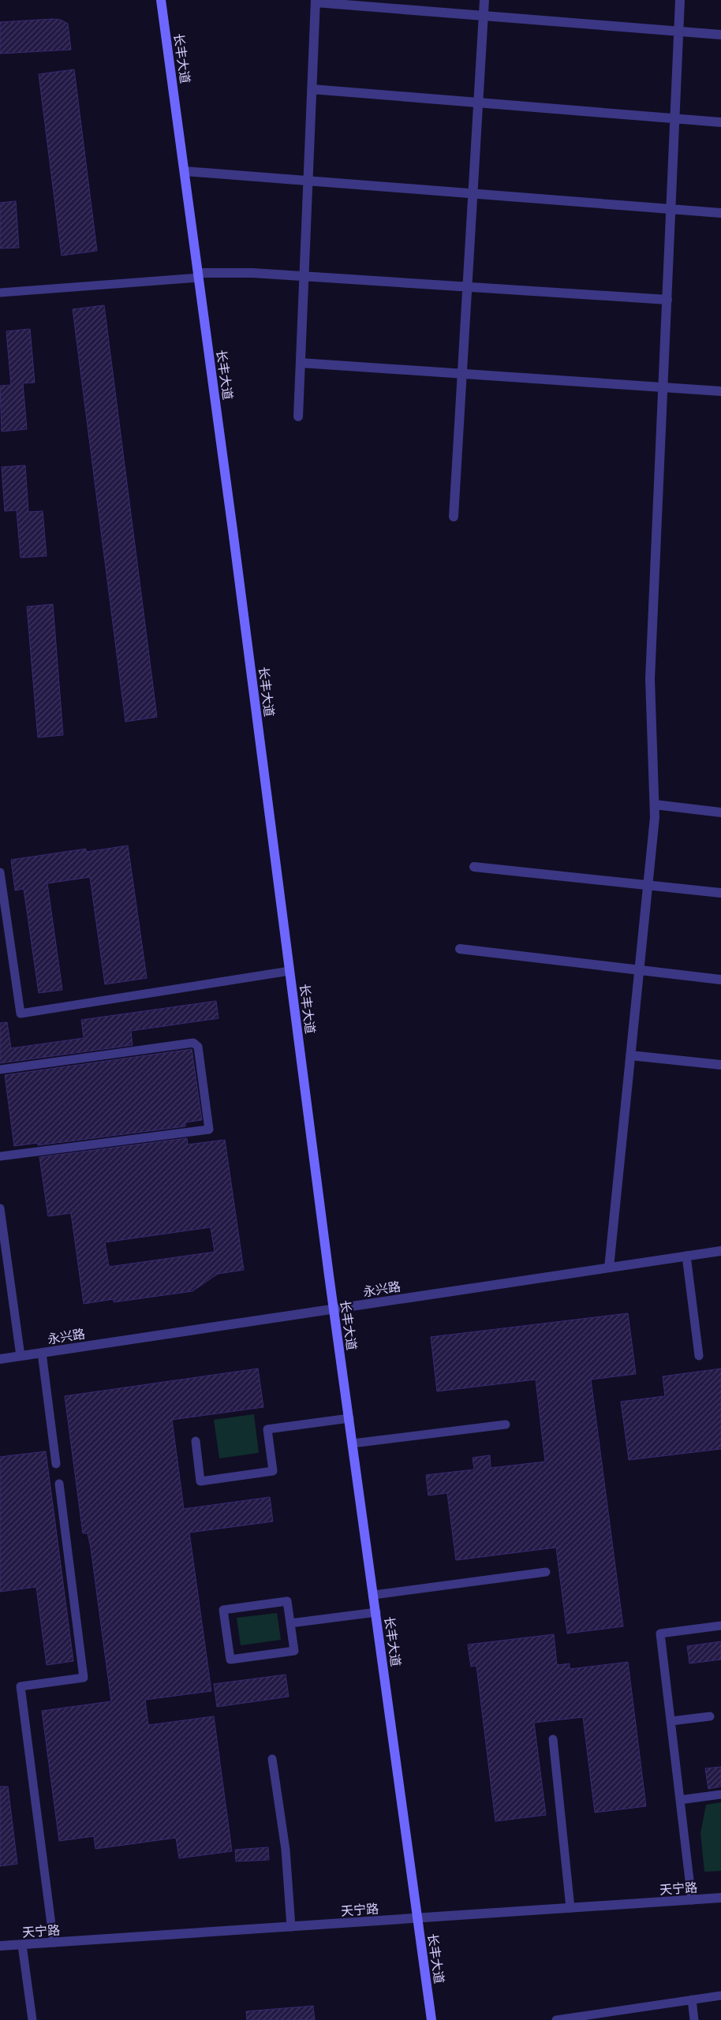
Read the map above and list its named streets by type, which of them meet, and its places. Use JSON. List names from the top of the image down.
{
  "streets": {
    "main road": ["长丰大道"],
    "street": ["永兴路", "天宁路"]
  },
  "crossings": [
    ["长丰大道", "永兴路"],
    ["长丰大道", "天宁路"]
  ]
}
